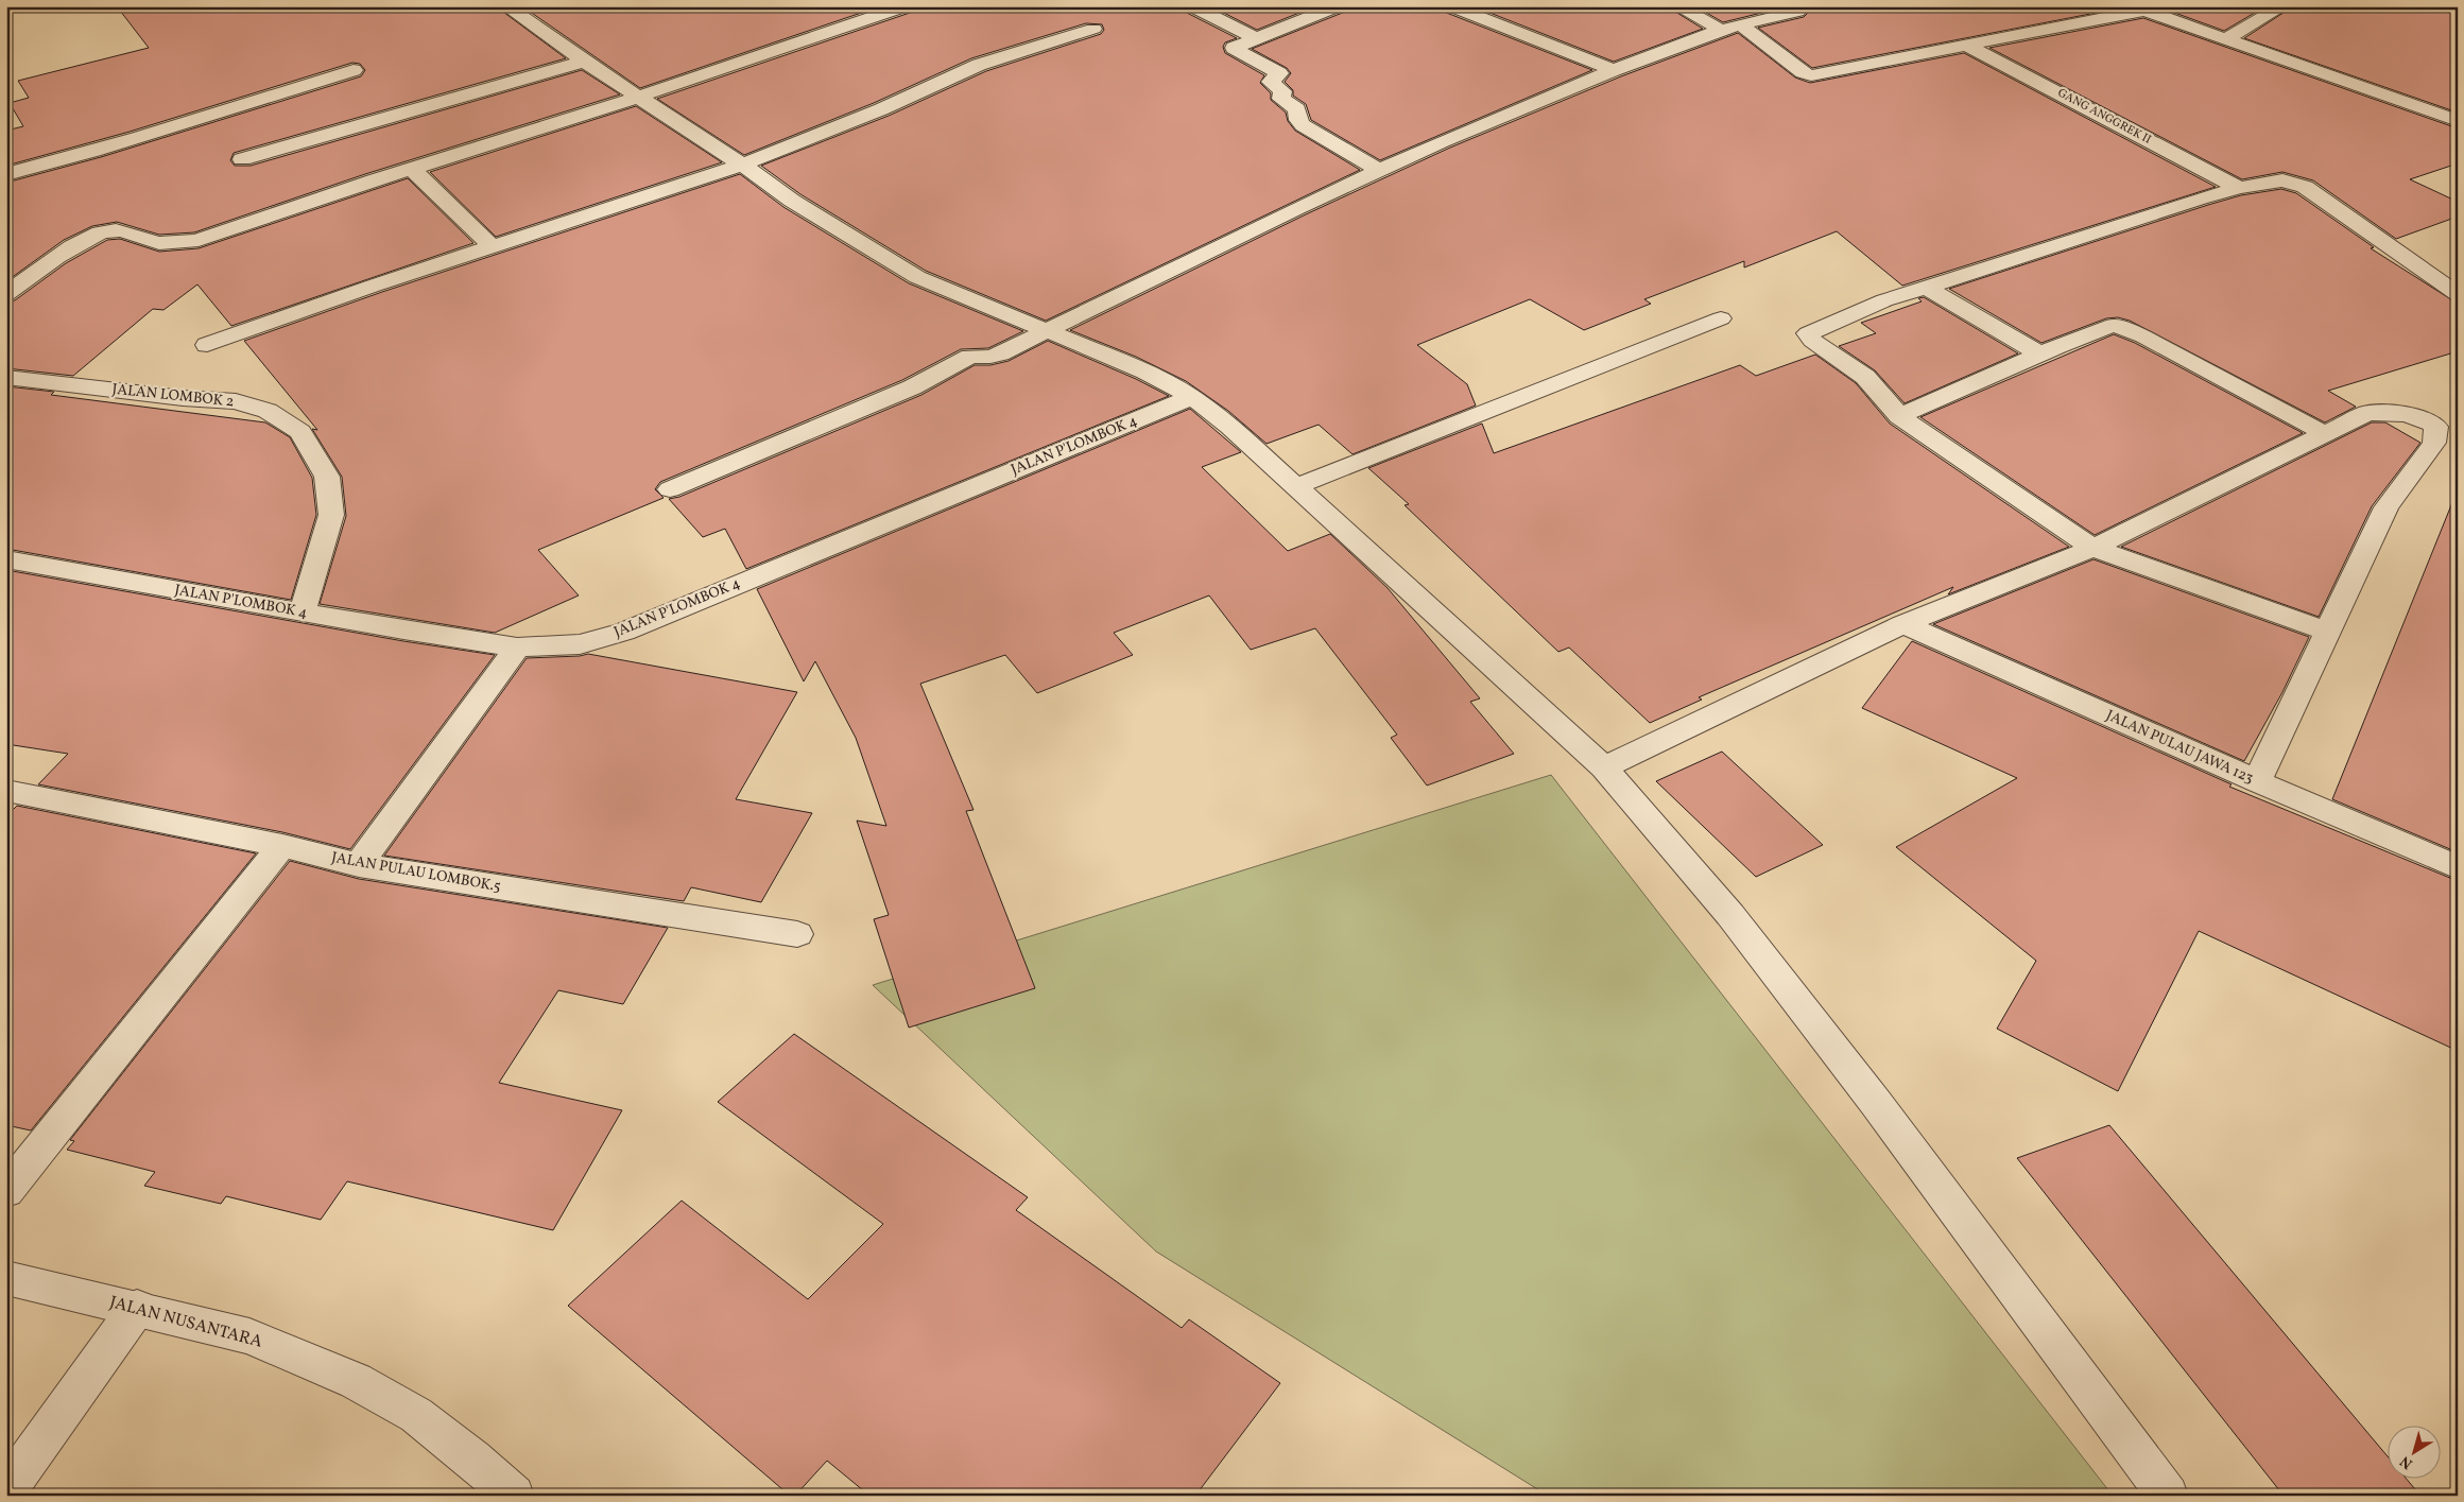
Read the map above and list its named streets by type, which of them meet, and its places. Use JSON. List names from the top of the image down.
{
  "streets": {
    "street": [
      "GANG ANGGREK II",
      "JALAN LOMBOK 2",
      "JALAN P'LOMBOK 4",
      "JALAN PULAU JAWA 123",
      "JALAN PULAU LOMBOK.5",
      "JALAN NUSANTARA"
    ]
  },
  "crossings": [
    ["JALAN LOMBOK 2", "JALAN P'LOMBOK 4"]
  ],
  "north": "bottom left"
}
